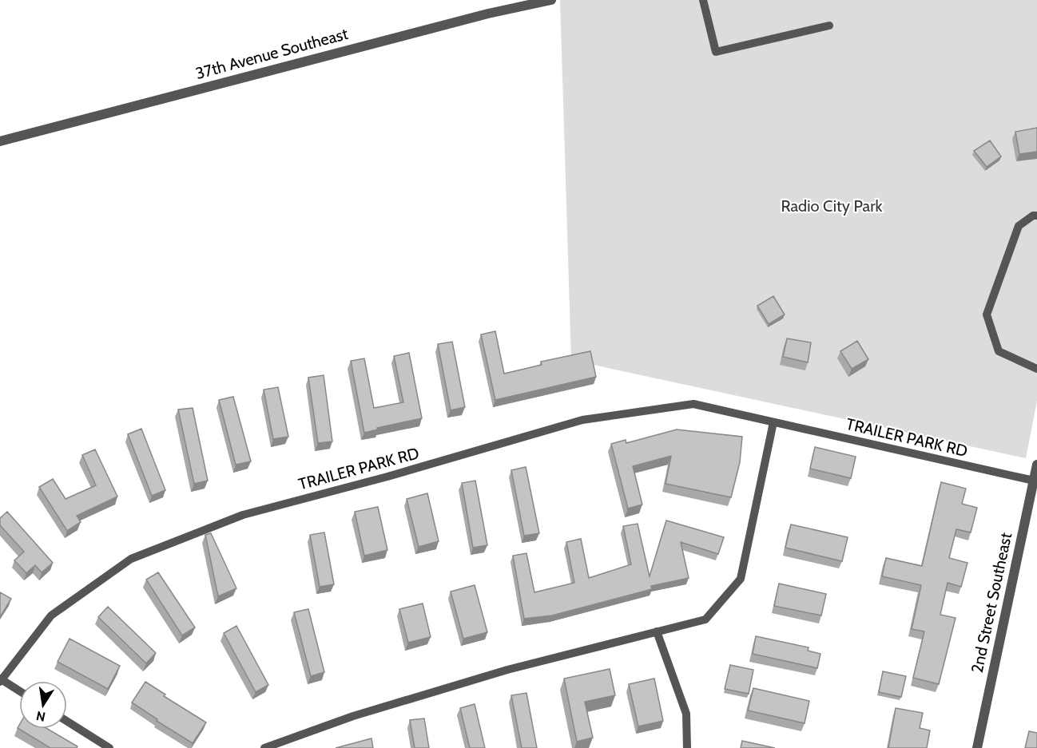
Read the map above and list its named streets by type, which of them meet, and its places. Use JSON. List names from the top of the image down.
{
  "streets": {
    "street": ["37th Avenue Southeast", "2nd Street Southeast"],
    "lane": ["TRAILER PARK RD"]
  },
  "crossings": [
    ["TRAILER PARK RD", "2nd Street Southeast"]
  ],
  "parks": ["Radio City Park"],
  "north": "bottom"
}
